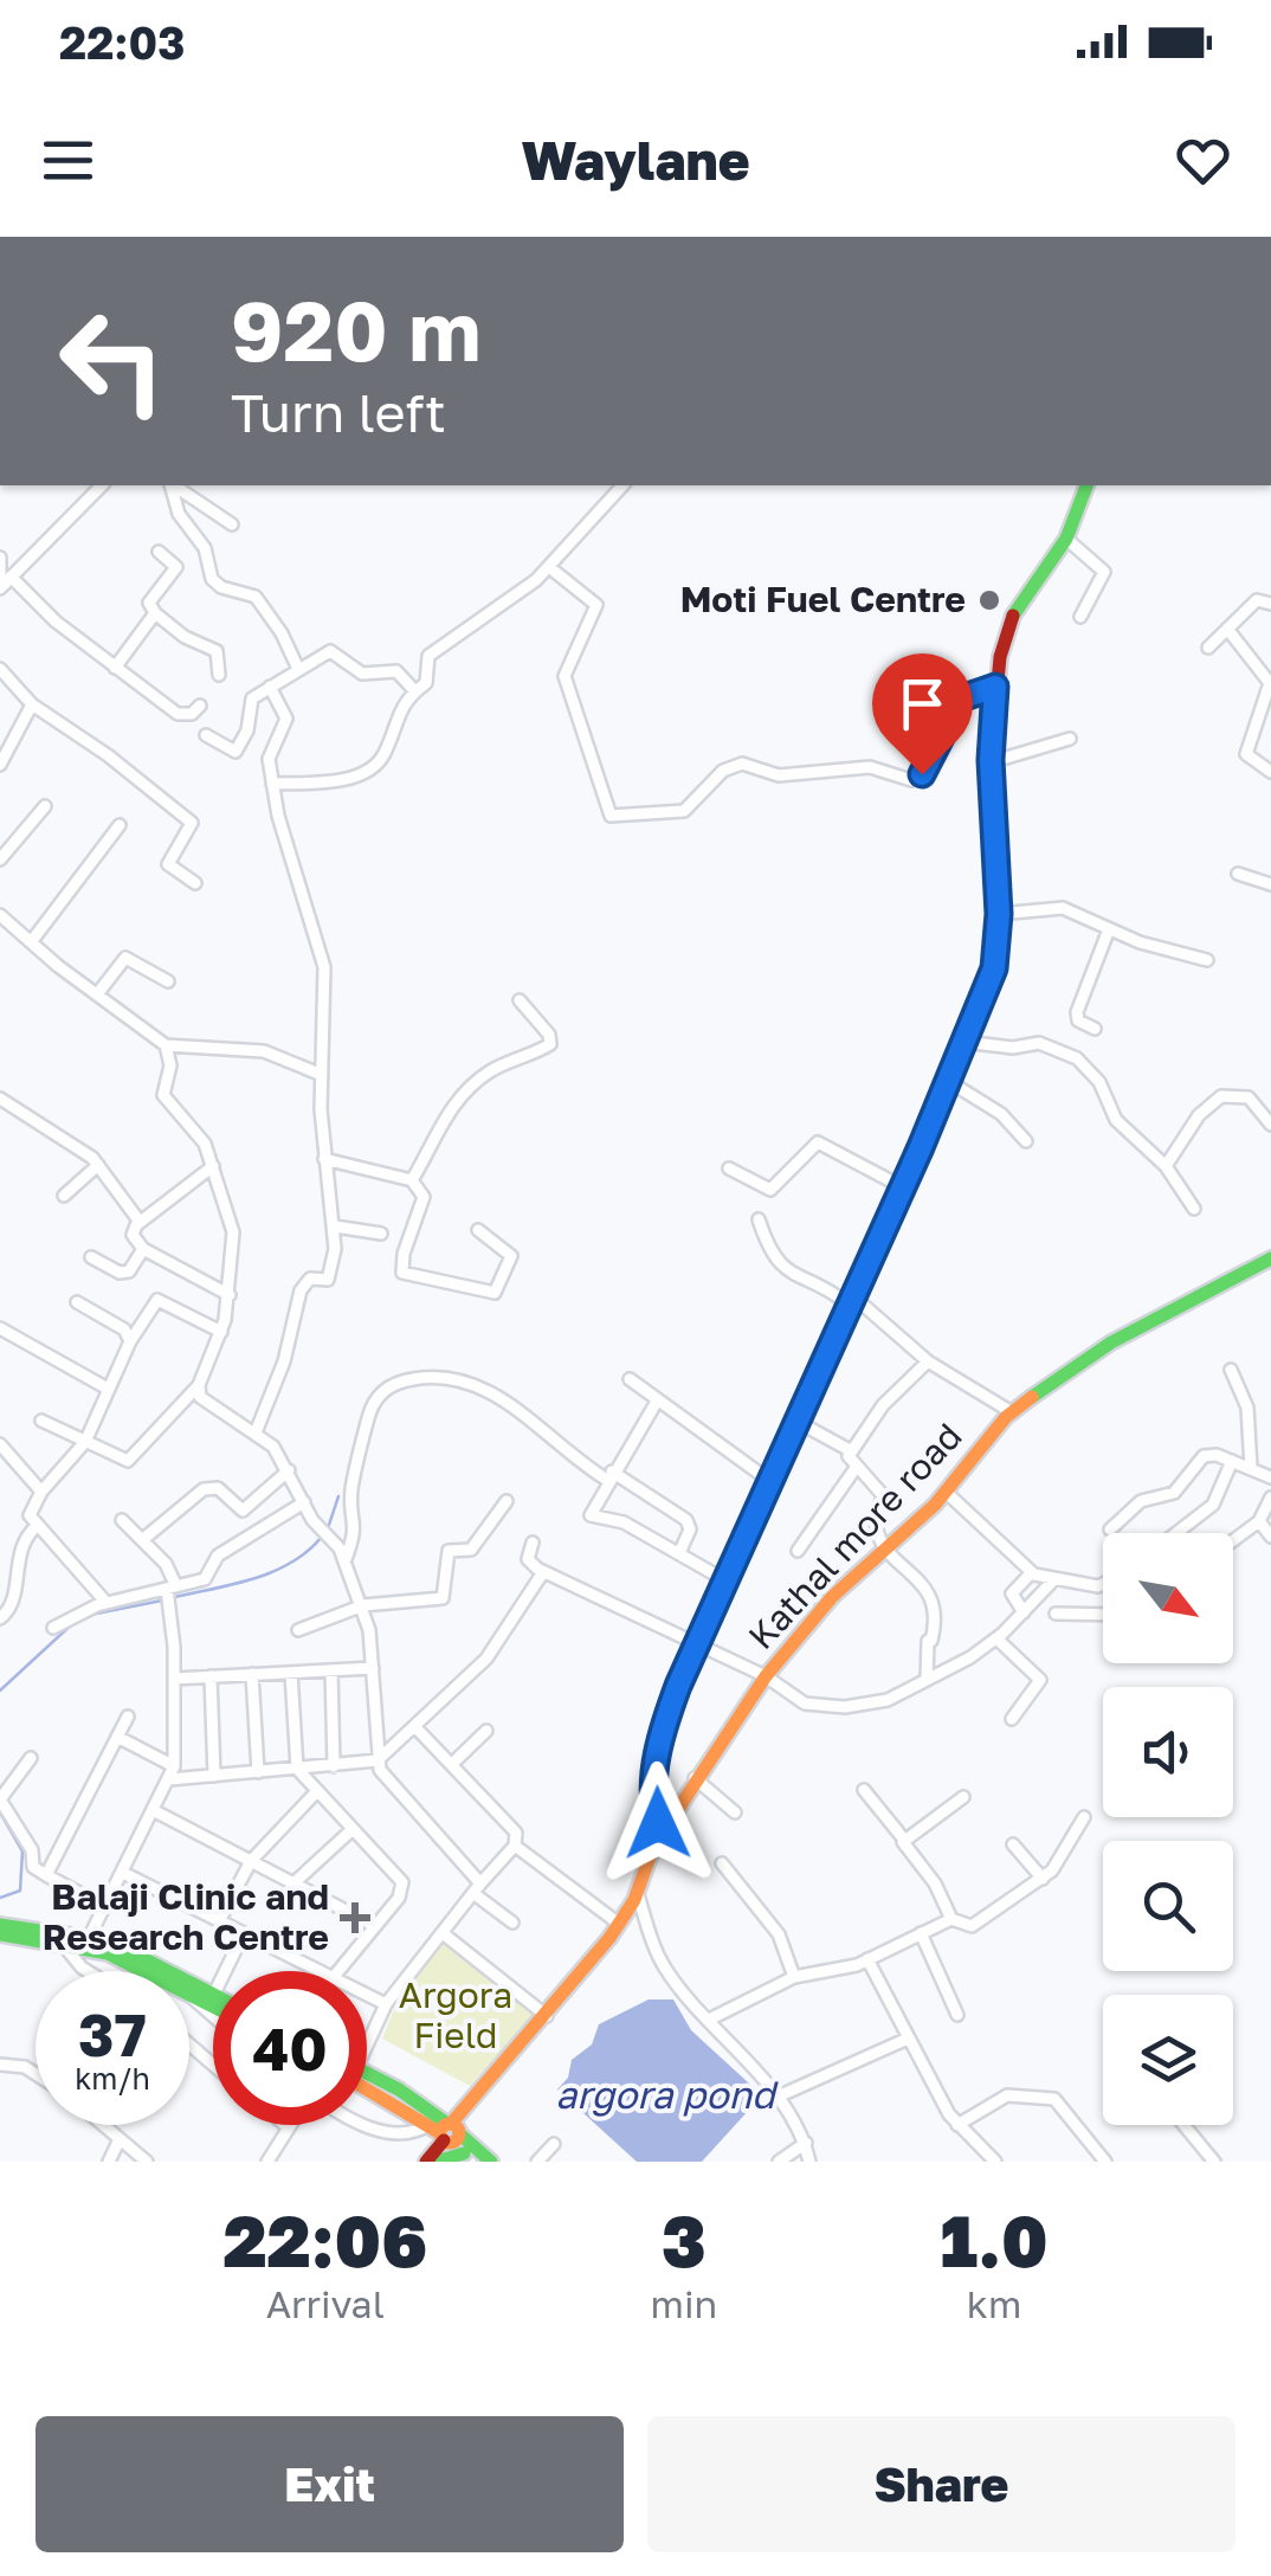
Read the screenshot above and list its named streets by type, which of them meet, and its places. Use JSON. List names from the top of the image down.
{
  "streets": {
    "main road": ["Kathal more road"]
  },
  "water": ["argora pond"],
  "parks": ["Argora Field"],
  "places": {
    "other": ["Moti Fuel Centre"],
    "health": ["Balaji Clinic and Research Centre"]
  },
  "north": "bottom right",
  "page": {
    "status": "22:03",
    "header": "Waylane",
    "turn": ["920 m", "Turn left"],
    "speed": "37 km/h",
    "limit": "40",
    "eta": [
      "22:06",
      "Arrival",
      "3",
      "min",
      "1.0",
      "km"
    ],
    "buttons": ["Exit", "Share"]
  }
}
